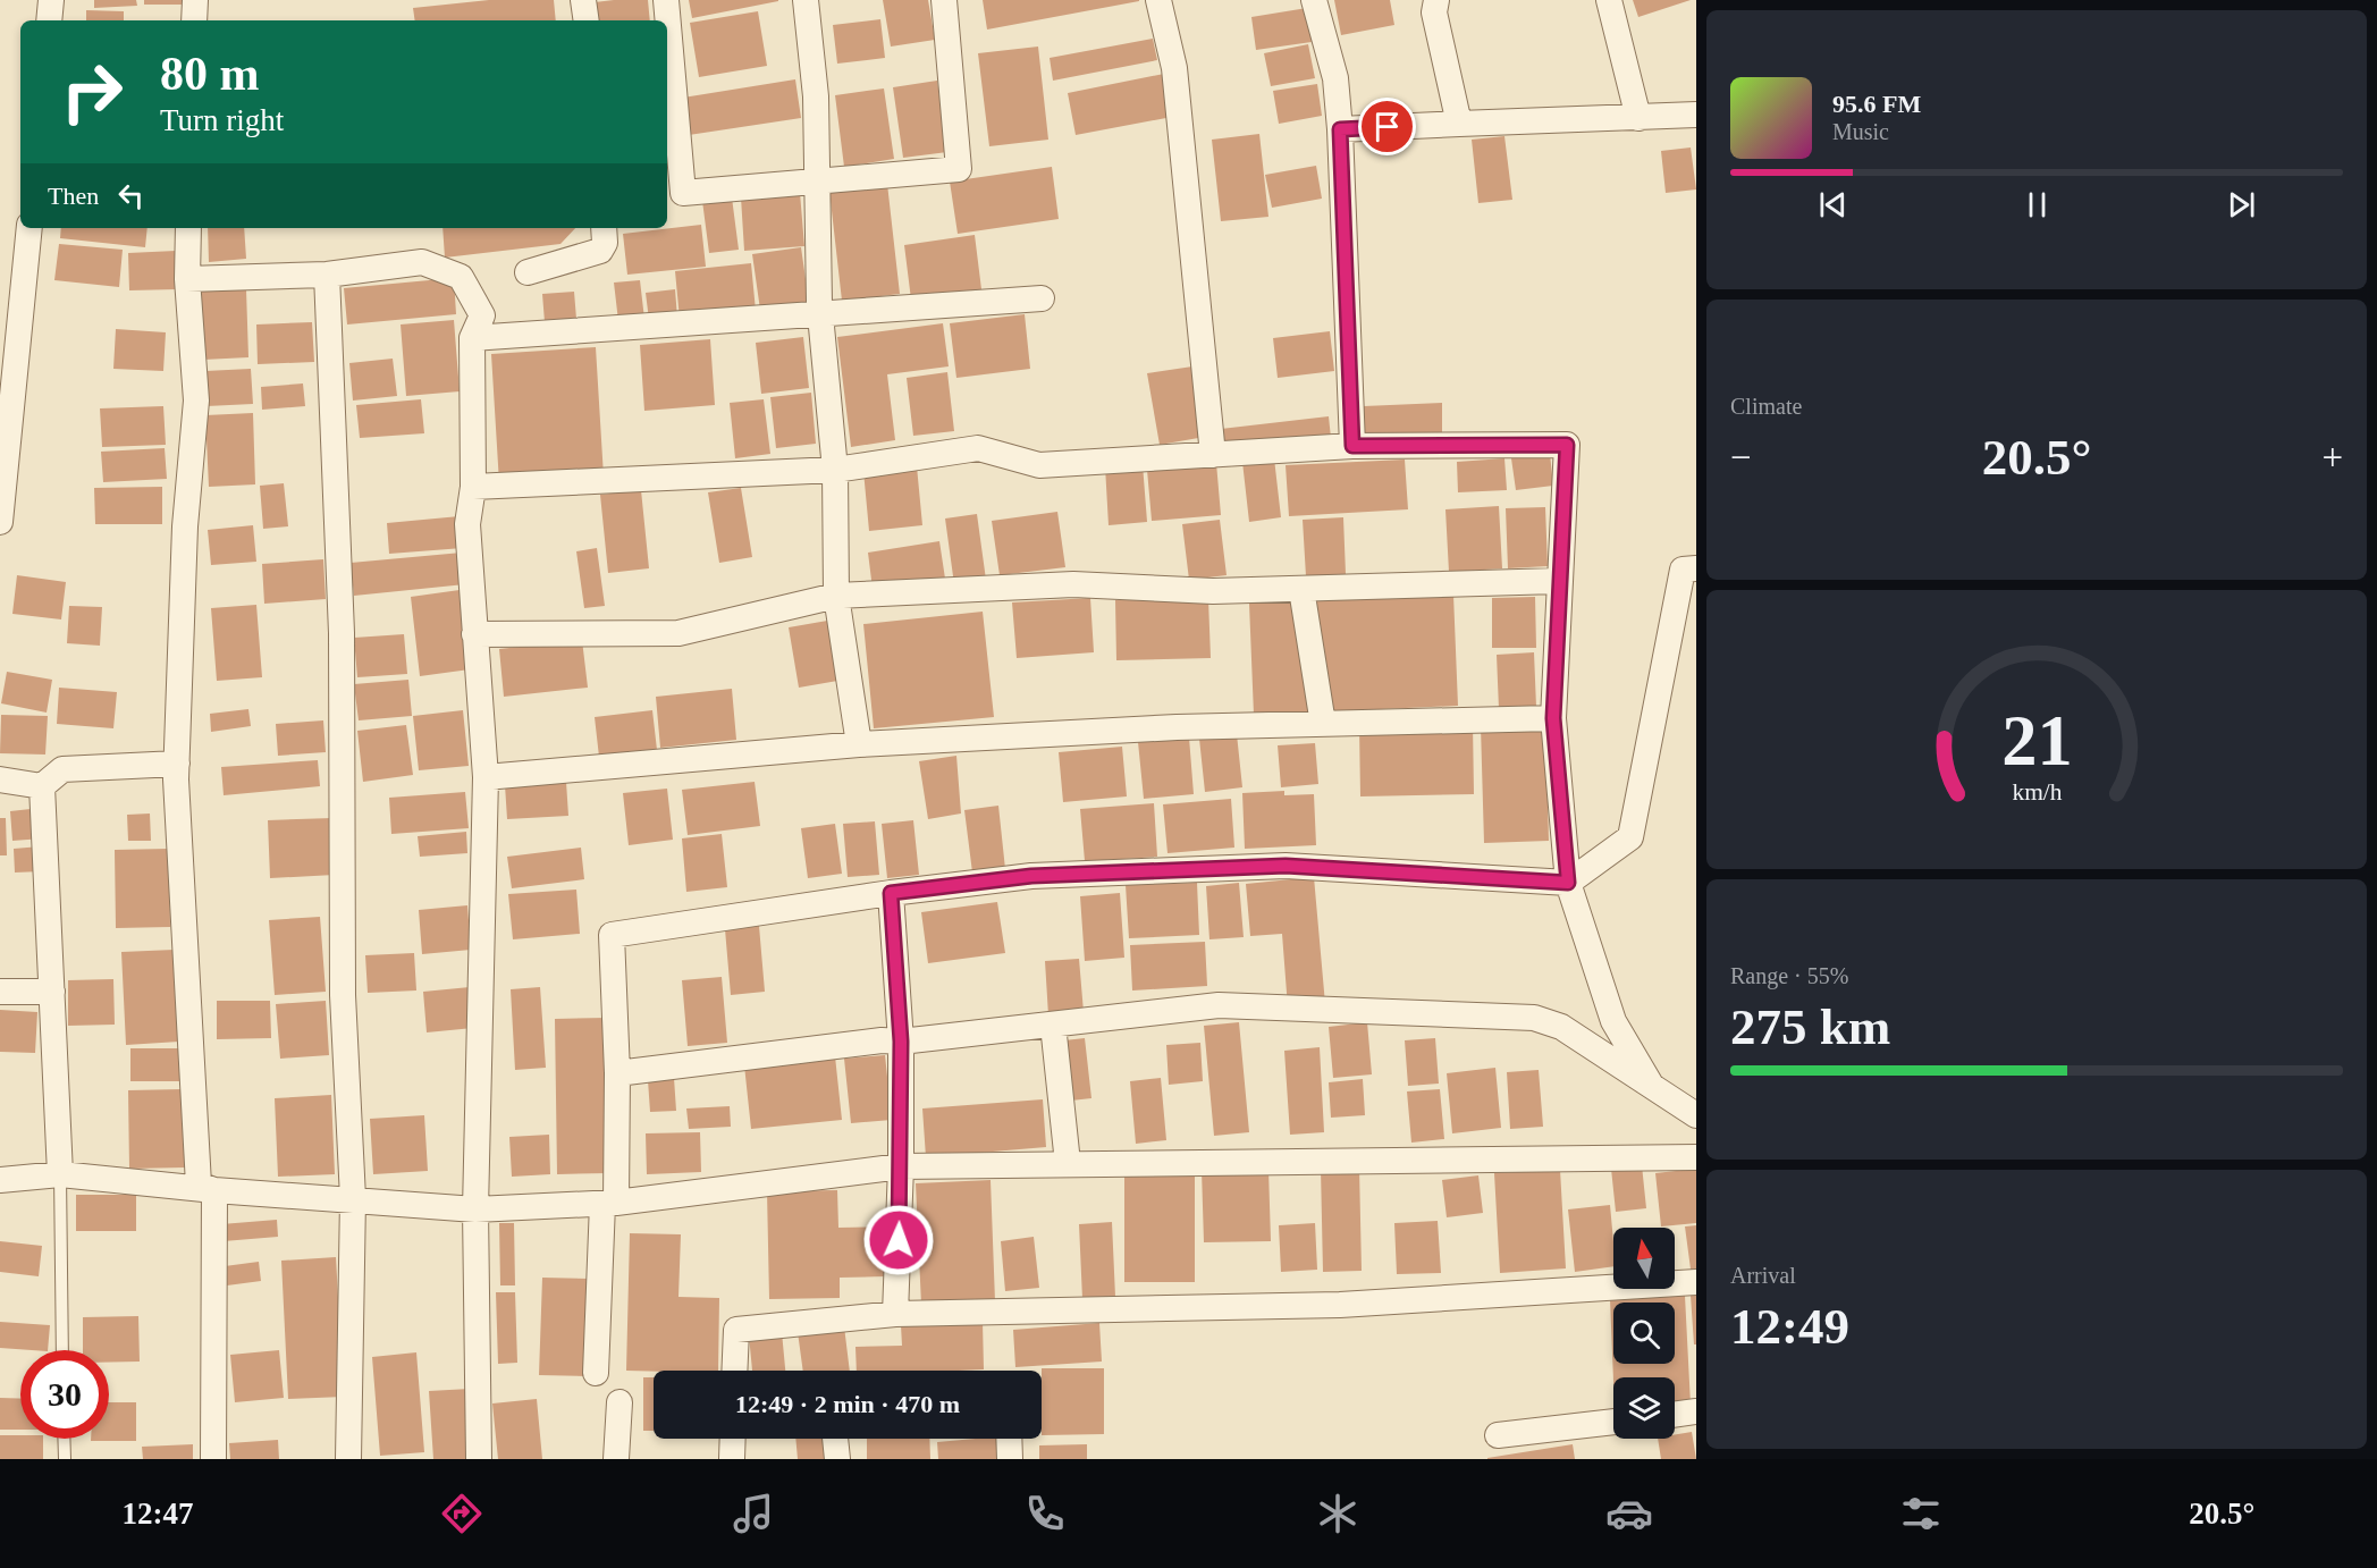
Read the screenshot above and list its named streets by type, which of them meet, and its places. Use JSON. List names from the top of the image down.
{
  "north": "top",
  "page": {
    "turn": ["80 m", "Turn right"],
    "song": ["95.6 FM", "Music"],
    "then": "Then",
    "tile": [
      "Climate",
      ["Range · 55%", "275 km"],
      ["Arrival", "12:49"]
    ],
    "heat": ["−", "20.5°", "+"],
    "limit": "30",
    "trip": "12:49 · 2 min · 470 m",
    "tabs": ["12:47", "20.5°"],
    "gauge": ["21", "km/h"]
  }
}
